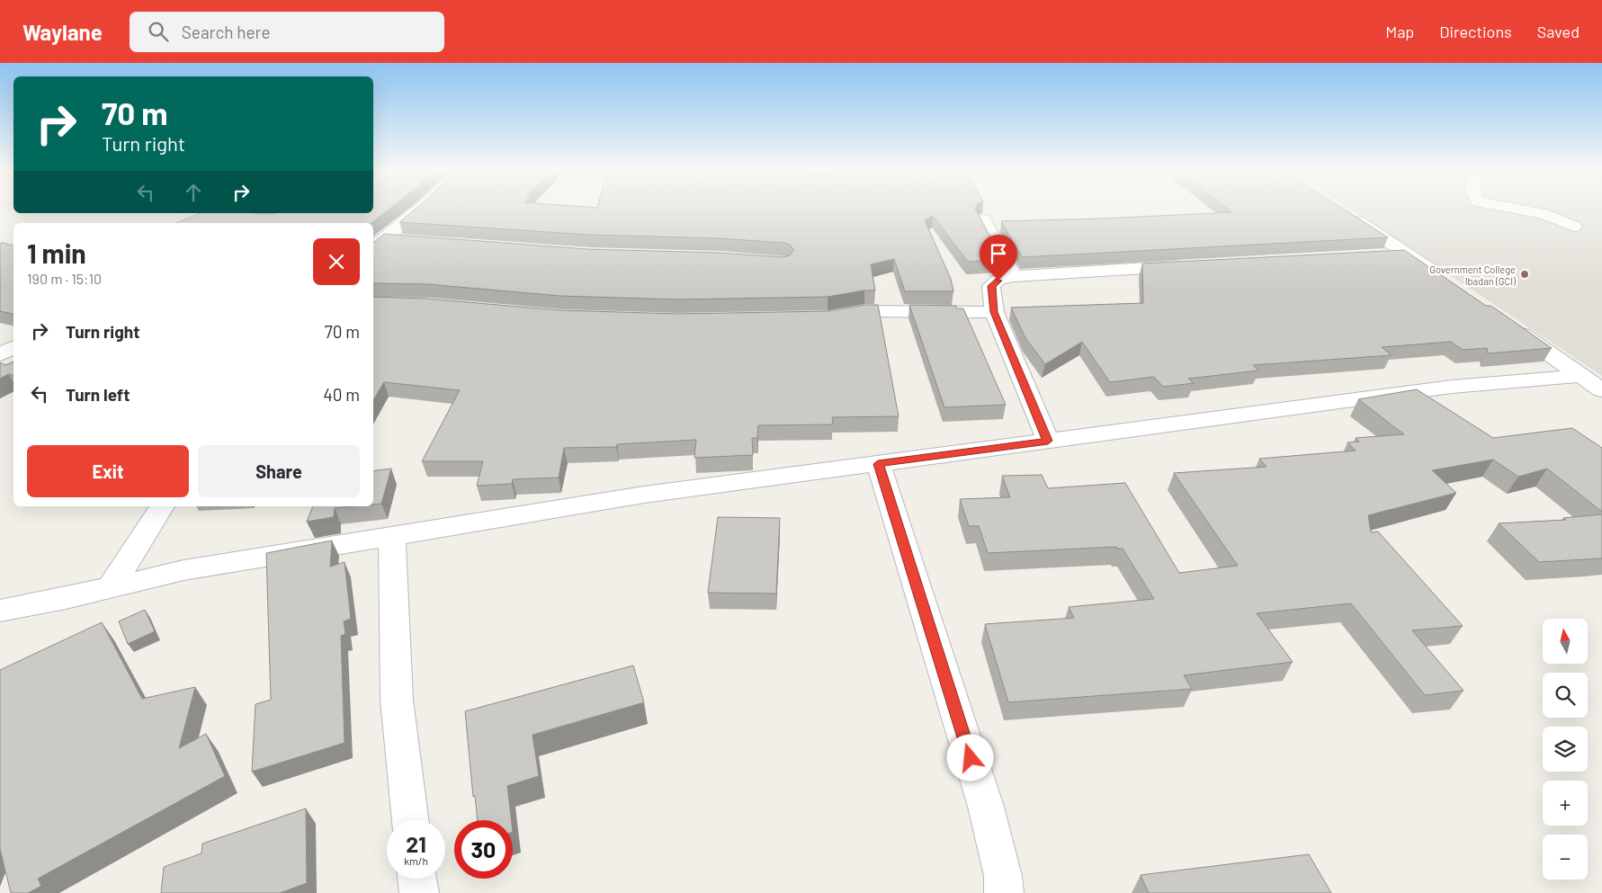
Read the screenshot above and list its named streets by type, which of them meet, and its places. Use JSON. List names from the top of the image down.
{
  "places": ["Government College Ibadan (GCI)"],
  "north": "top",
  "page": {
    "header": "Waylane",
    "search": "Search here",
    "nav": ["Map", "Directions", "Saved"],
    "turn": ["70 m", "Turn right"],
    "heading": ["1 min", "190 m · 15:10"],
    "list": [
      {
        "name": "Turn right",
        "value": "70 m"
      },
      {
        "name": "Turn left",
        "value": "40 m"
      }
    ],
    "buttons": ["Exit", "Share"],
    "map_buttons": ["+", "−"],
    "speed": "21 km/h",
    "limit": "30"
  }
}
